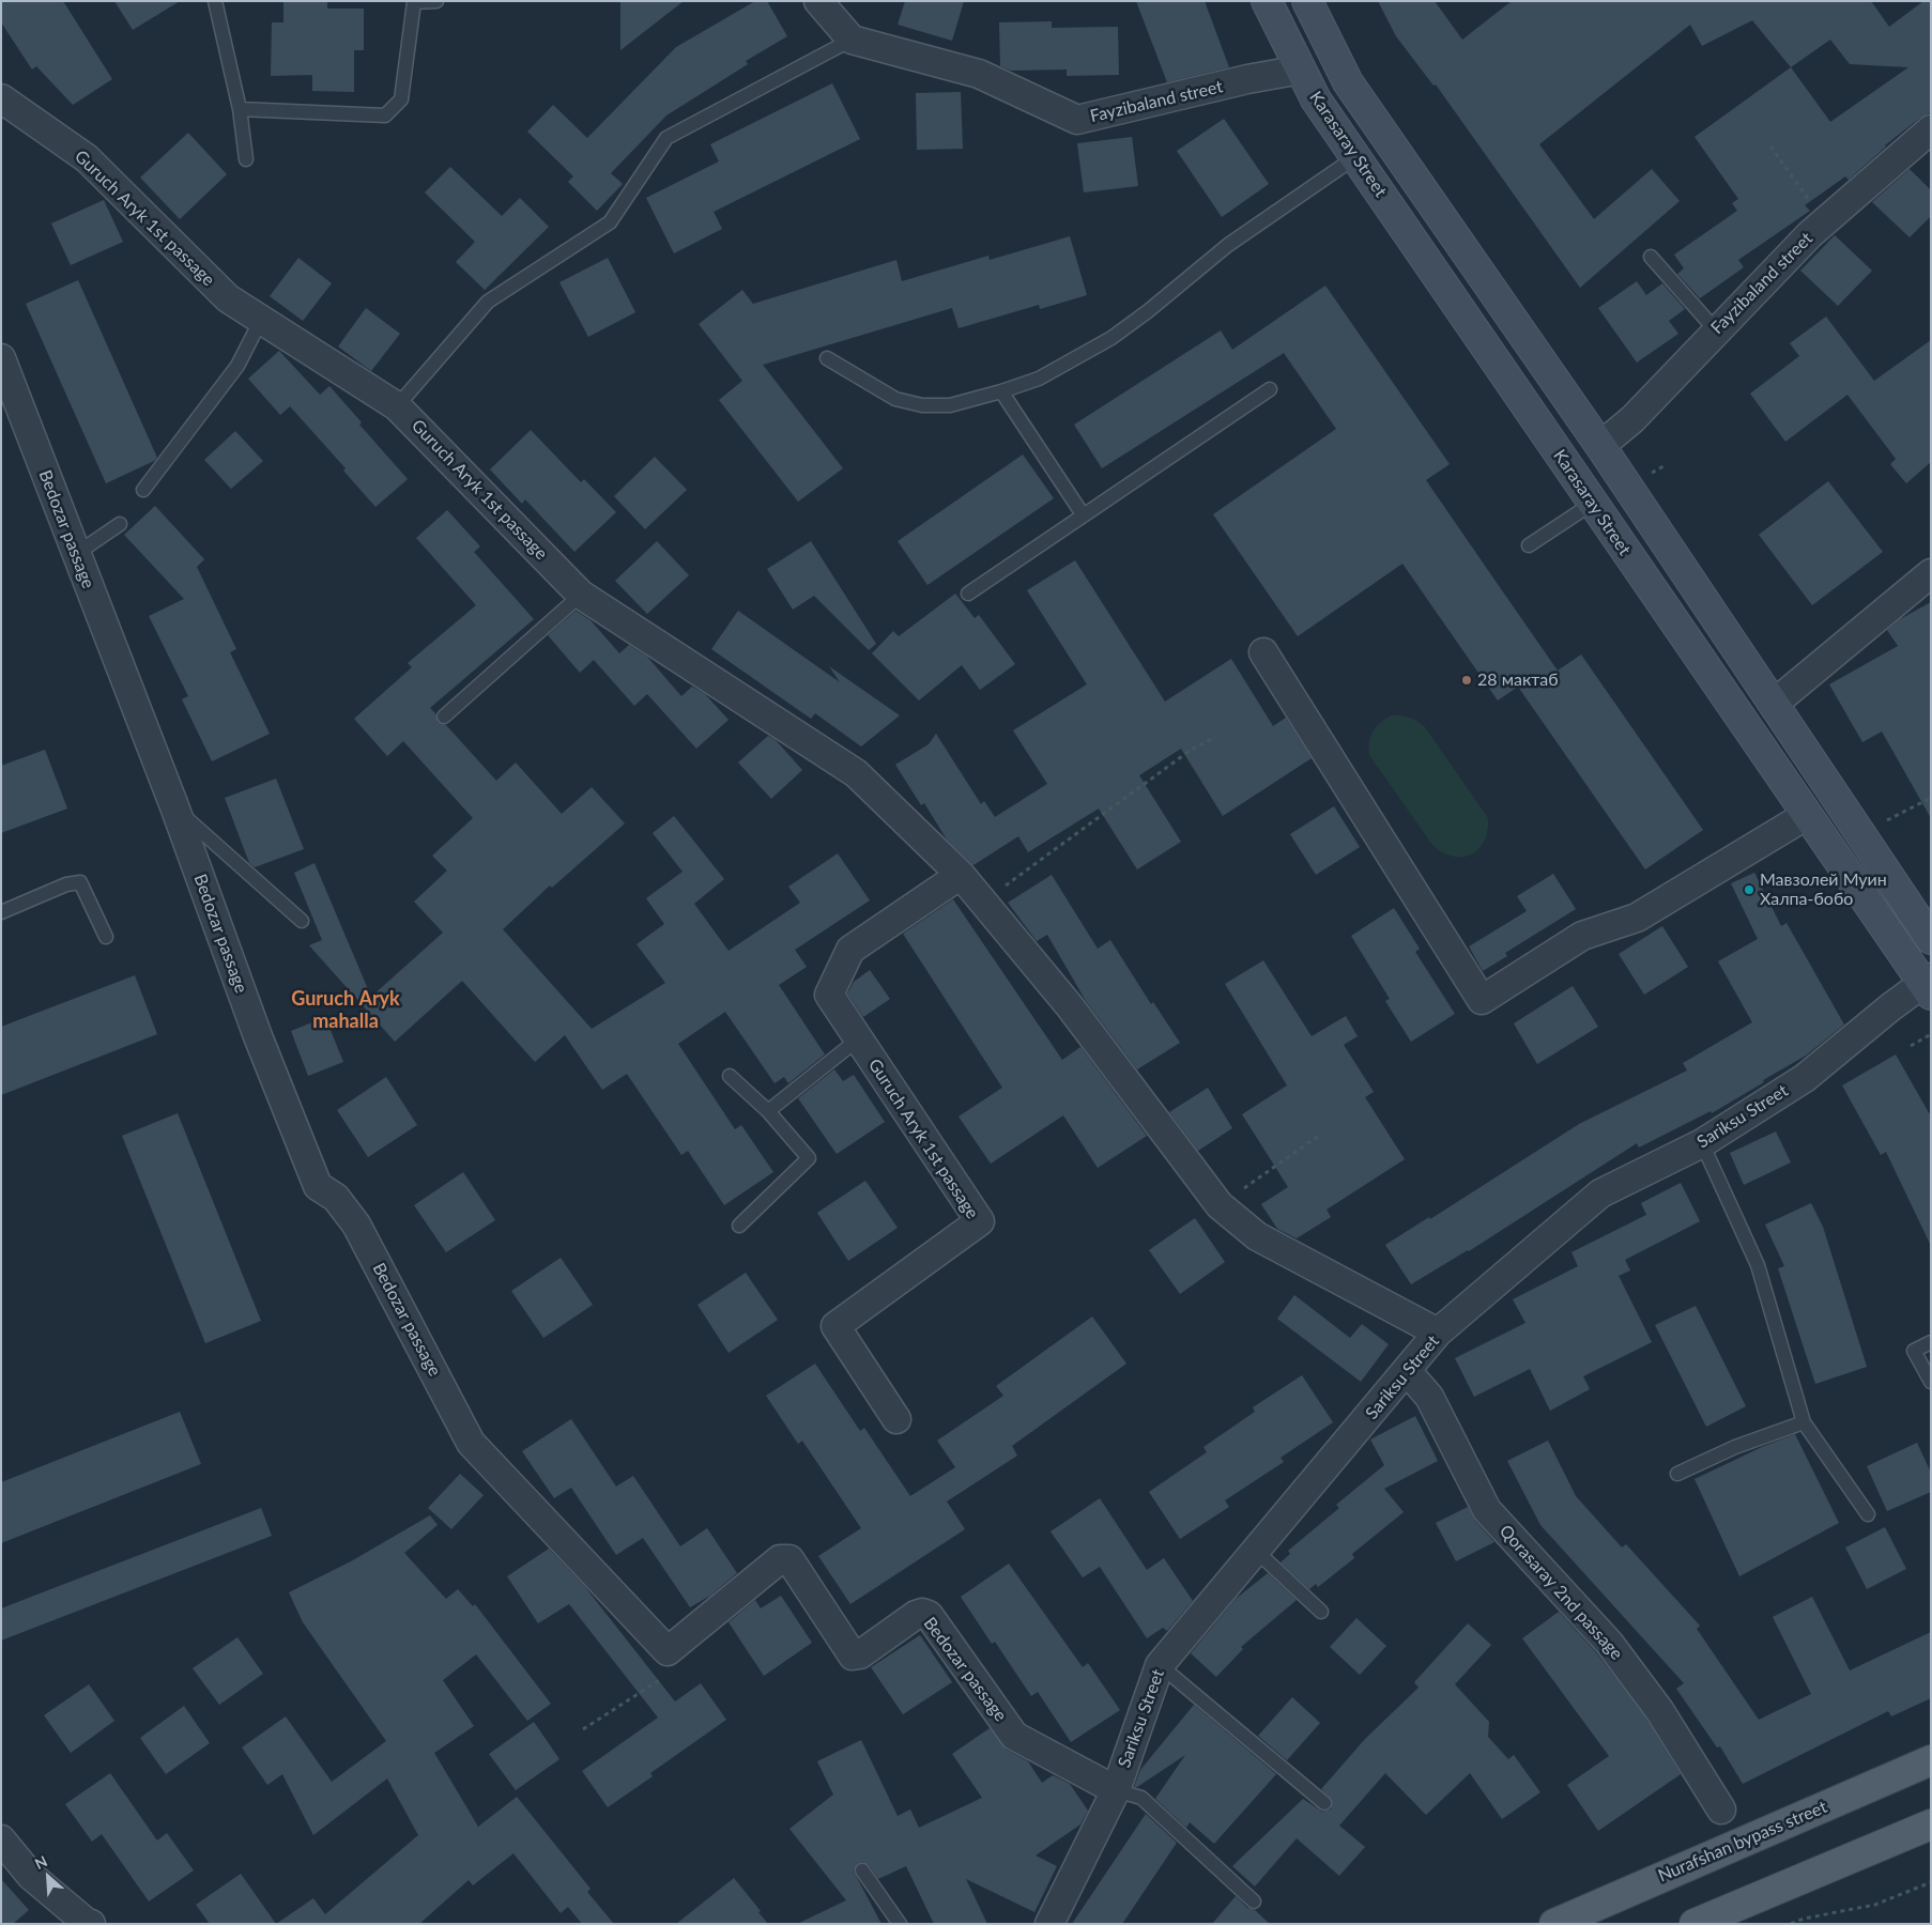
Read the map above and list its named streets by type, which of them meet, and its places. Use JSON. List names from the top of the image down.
{
  "streets": {
    "main road": ["Karasaray Street", "Nurafshan bypass street"],
    "street": [
      "Fayzibaland street",
      "Guruch Aryk 1st passage",
      "Bedozar passage",
      "Sariksu Street",
      "Qorasaray 2nd passage"
    ]
  },
  "crossings": [
    ["Fayzibaland street", "Karasaray Street"],
    ["Karasaray Street", "Sariksu Street"],
    ["Guruch Aryk 1st passage", "Sariksu Street"],
    ["Bedozar passage", "Sariksu Street"],
    ["Sariksu Street", "Qorasaray 2nd passage"]
  ],
  "districts": ["Guruch Aryk mahalla"],
  "places": ["28 мактаб", "Мавзолей Муин Халпа-бобо"],
  "north": "top left"
}
